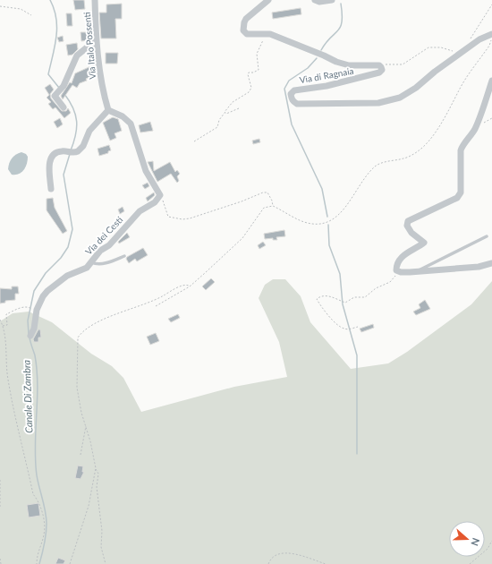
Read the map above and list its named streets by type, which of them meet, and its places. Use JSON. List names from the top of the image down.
{
  "streets": {
    "street": ["Via Italo Possenti", "Via di Ragnaia", "Via dei Cesti"]
  },
  "water": ["Canale Di Zambra"],
  "north": "right"
}
